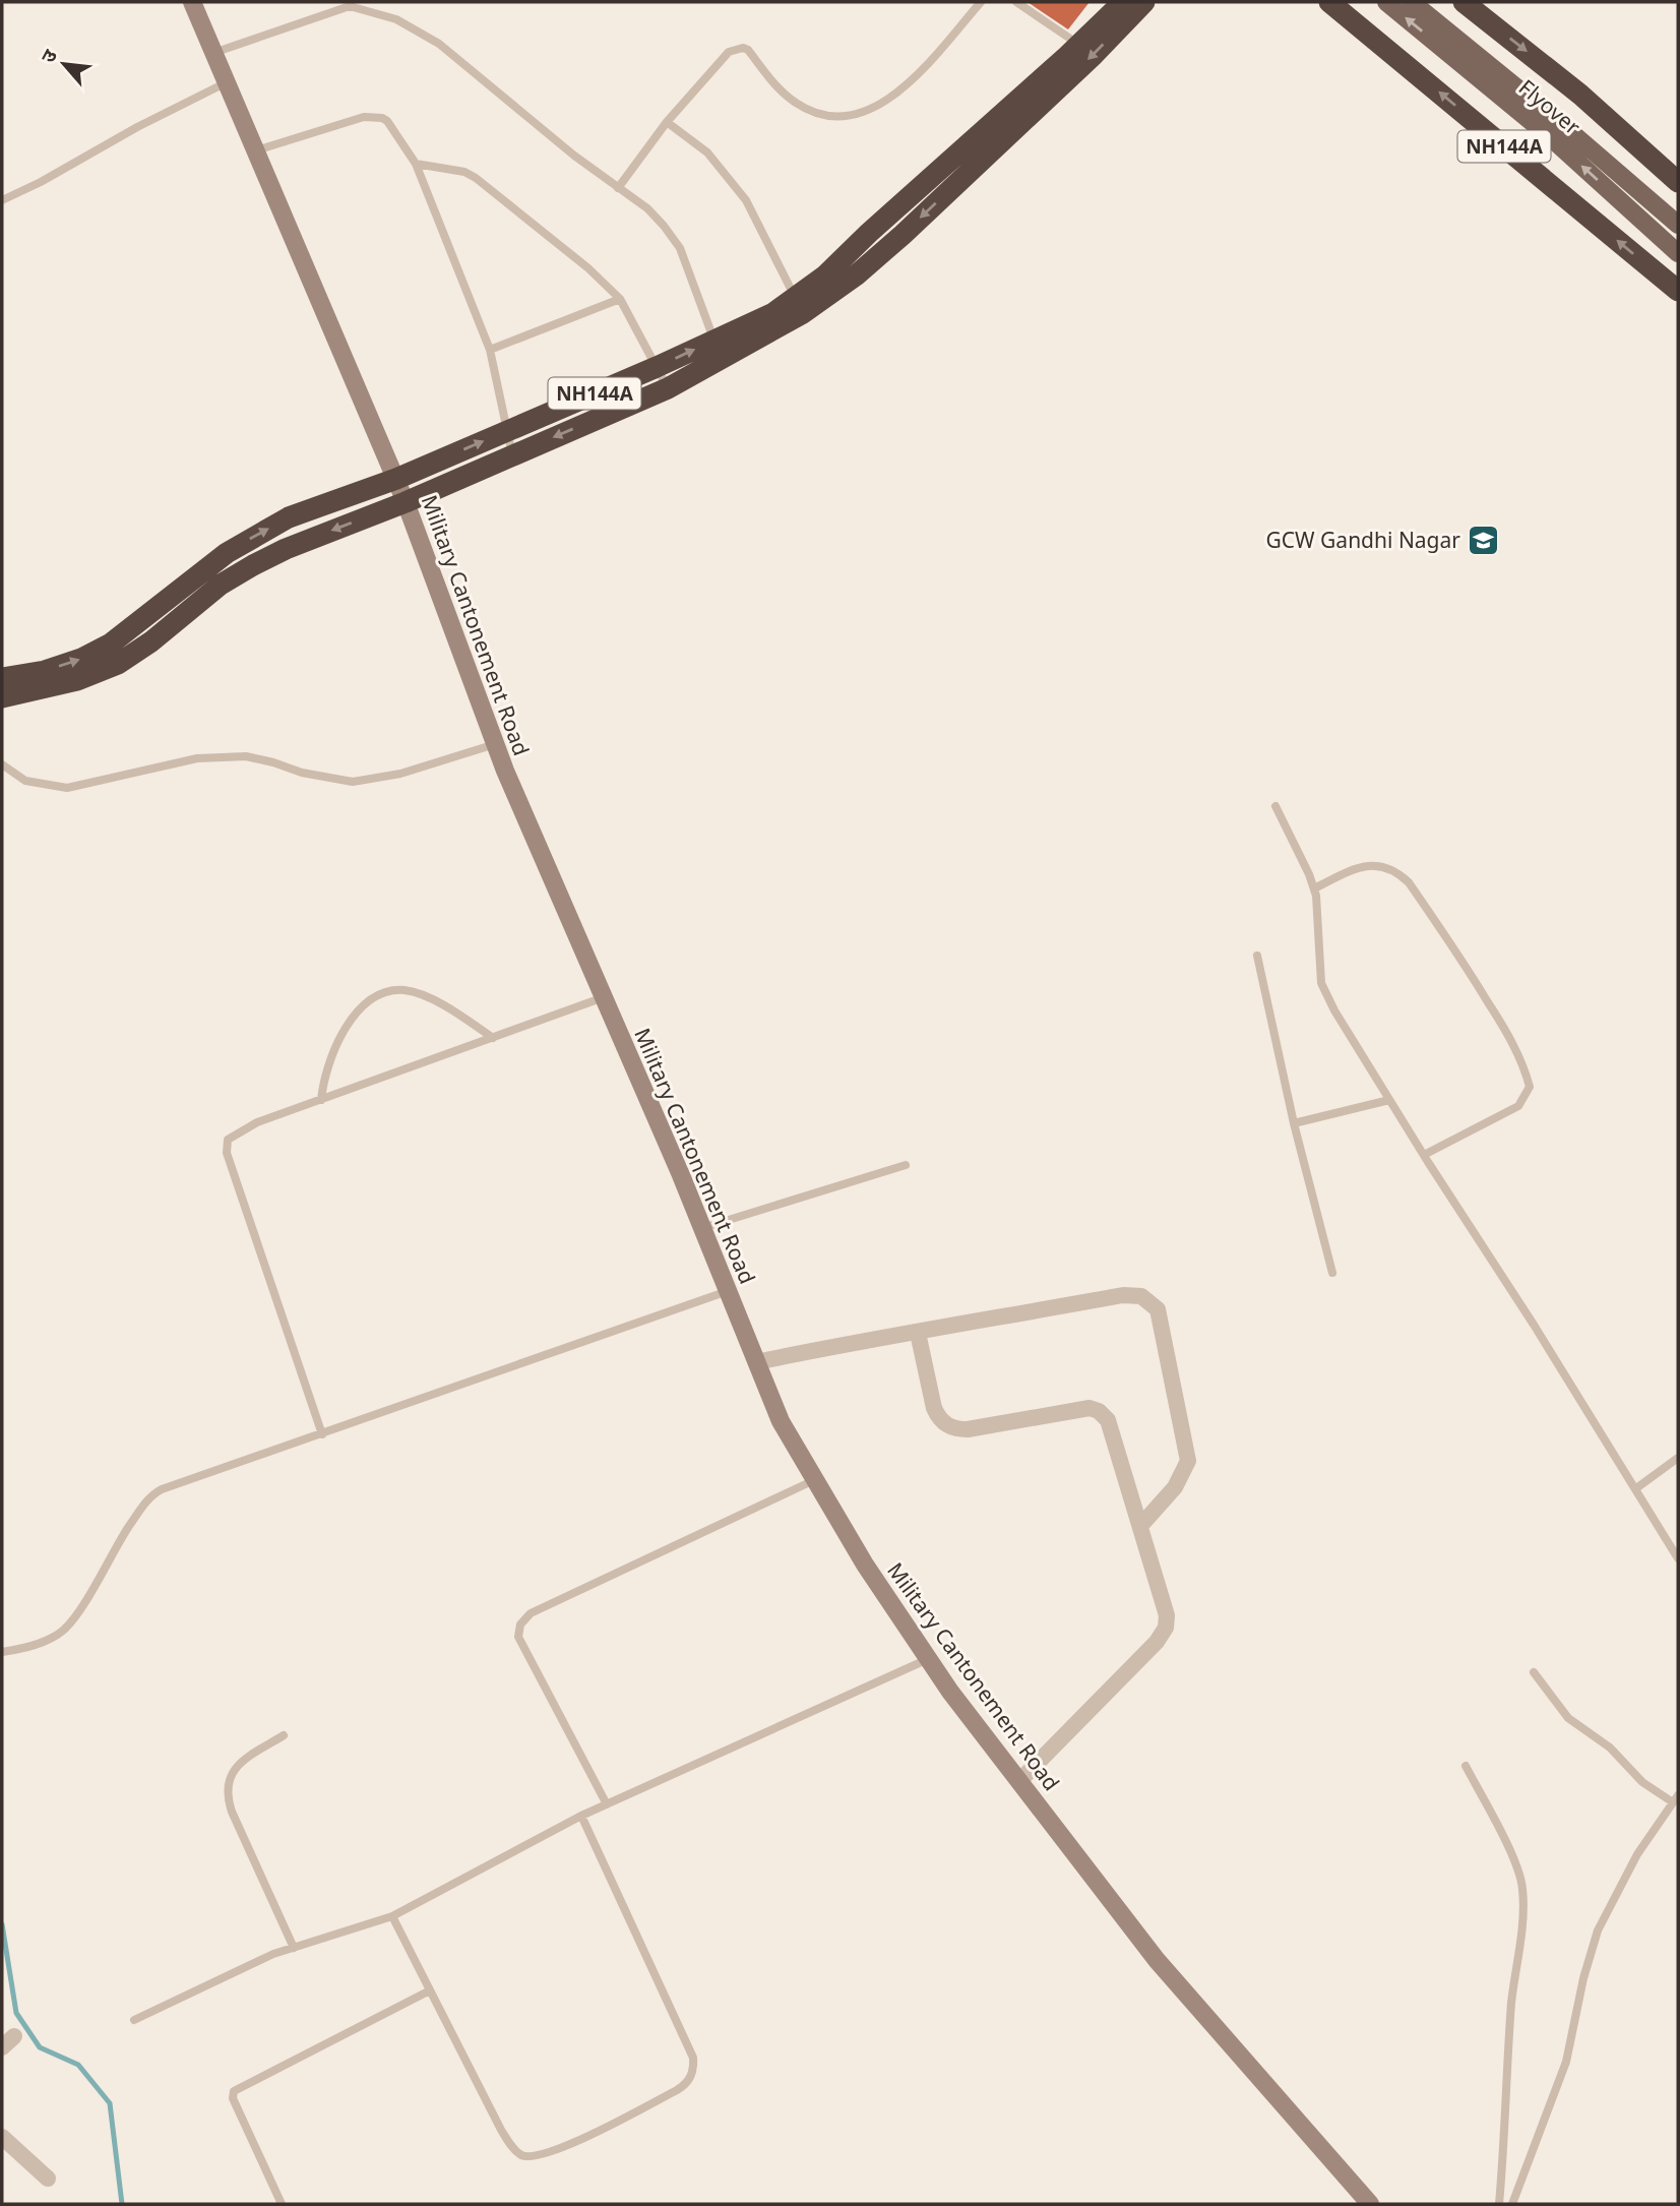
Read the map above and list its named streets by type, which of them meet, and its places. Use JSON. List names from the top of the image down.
{
  "streets": {
    "highway": ["NH144A"],
    "main road": ["Flyover"],
    "street": ["Military Cantonement Road"]
  },
  "crossings": [
    ["NH144A", "Military Cantonement Road"]
  ],
  "places": {
    "school or university": ["GCW Gandhi Nagar"]
  },
  "north": "top left"
}
